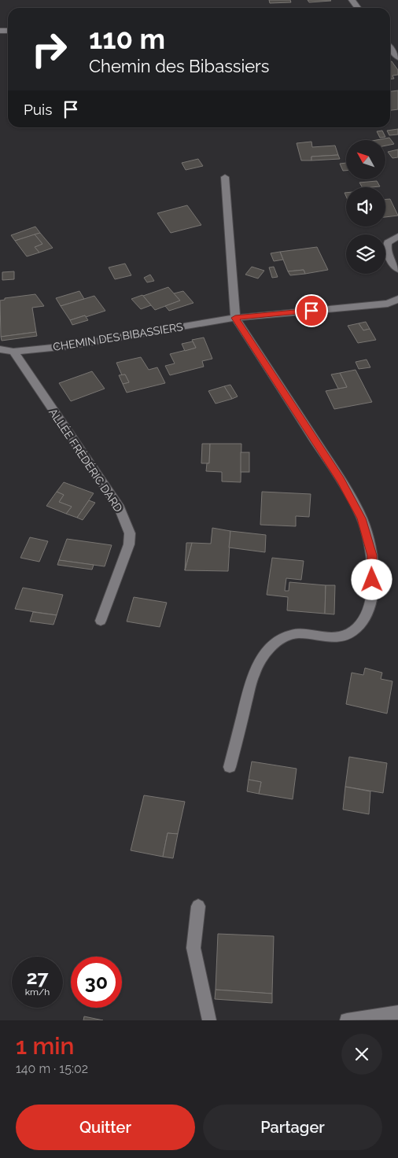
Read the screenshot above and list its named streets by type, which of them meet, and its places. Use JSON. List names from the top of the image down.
{
  "streets": {
    "street": ["CHEMIN DES BIBASSIERS", "ALLÉE FRÉDÉRIC DARD"]
  },
  "crossings": [
    ["CHEMIN DES BIBASSIERS", "ALLÉE FRÉDÉRIC DARD"]
  ],
  "north": "top left",
  "page": {
    "turn": ["110 m", "Chemin des Bibassiers"],
    "then": "Puis",
    "speed": "27 km/h",
    "limit": "30",
    "heading": ["1 min", "140 m · 15:02"],
    "buttons": ["Quitter", "Partager"]
  }
}
